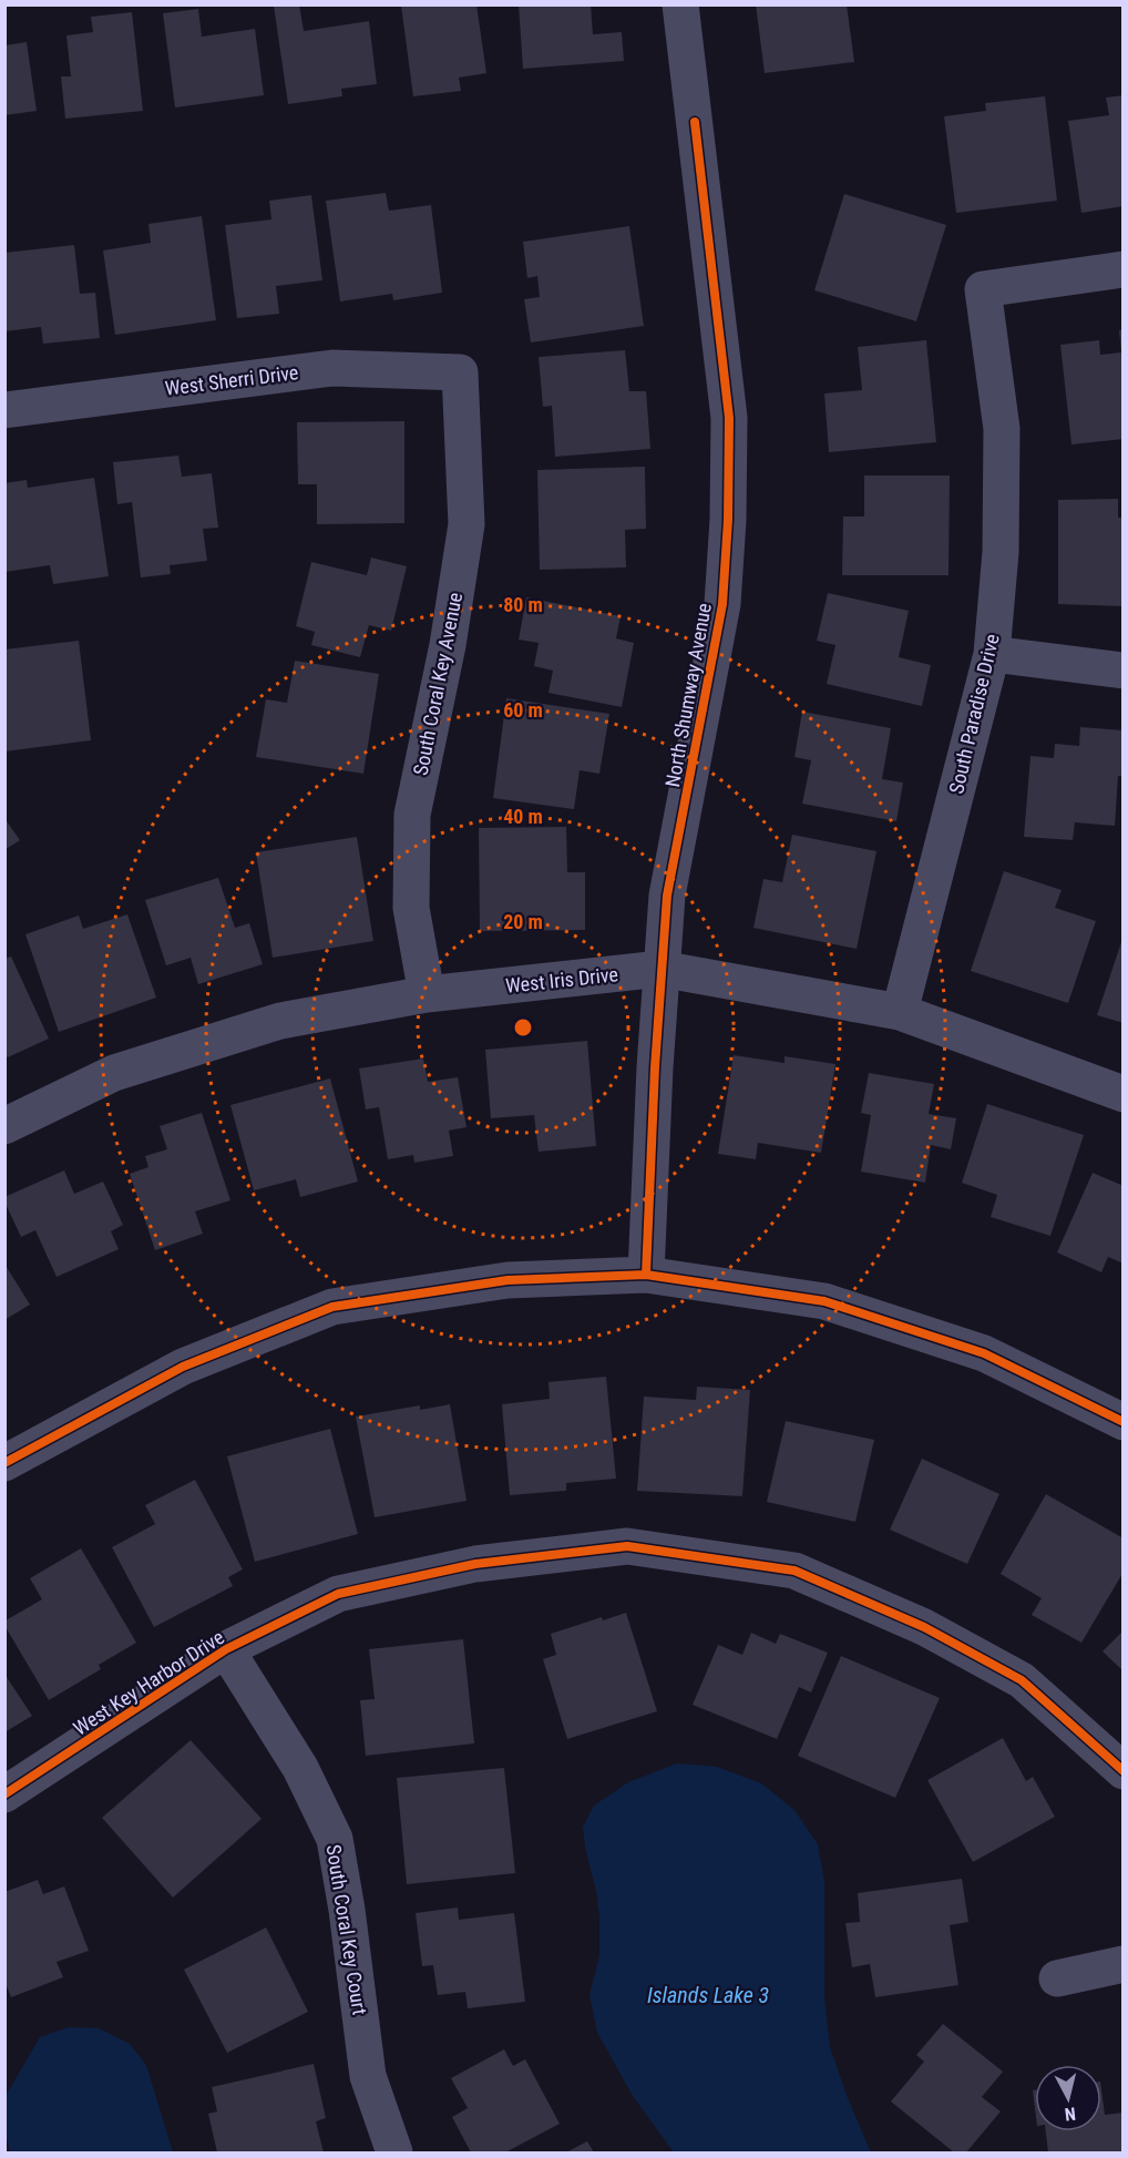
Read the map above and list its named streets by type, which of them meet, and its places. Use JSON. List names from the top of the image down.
{
  "streets": {
    "street": [
      "West Sherri Drive",
      "South Coral Key Avenue",
      "North Shumway Avenue",
      "South Paradise Drive",
      "West Iris Drive",
      "West Key Harbor Drive",
      "South Coral Key Court"
    ]
  },
  "crossings": [
    ["West Sherri Drive", "South Coral Key Avenue"],
    ["South Coral Key Avenue", "West Iris Drive"],
    ["North Shumway Avenue", "West Iris Drive"],
    ["South Paradise Drive", "West Iris Drive"],
    ["West Key Harbor Drive", "South Coral Key Court"]
  ],
  "water": ["Islands Lake 3"],
  "north": "bottom",
  "rings": [
    "80 m",
    "60 m",
    "40 m",
    "20 m"
  ]
}
